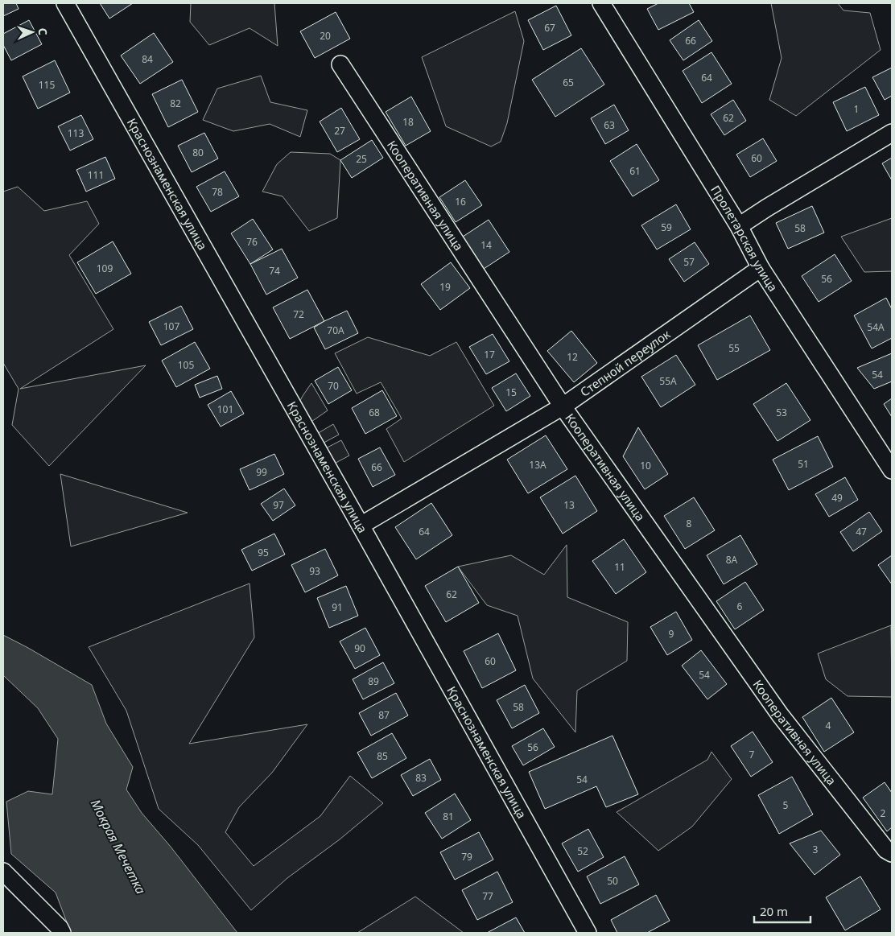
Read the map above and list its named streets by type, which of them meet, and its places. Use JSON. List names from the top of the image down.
{
  "streets": {
    "street": [
      "Краснознаменская улица",
      "Кооперативная улица",
      "Пролетарская улица",
      "Степной переулок"
    ]
  },
  "crossings": [
    ["Краснознаменская улица", "Степной переулок"],
    ["Кооперативная улица", "Степной переулок"],
    ["Пролетарская улица", "Степной переулок"]
  ],
  "water": ["Мокрая Мечетка"],
  "house_numbers": [
    "67",
    "20",
    "66",
    "84",
    "64",
    "65",
    "115",
    "82",
    "1",
    "62",
    "18",
    "63",
    "27",
    "113",
    "80",
    "60",
    "25",
    "61",
    "111",
    "78",
    "16",
    "59",
    "58",
    "76",
    "14",
    "57",
    "109",
    "74",
    "56",
    "19",
    "72",
    "107",
    "54А",
    "70А",
    "55",
    "17",
    "12",
    "105",
    "54",
    "55А",
    "70",
    "15",
    "101",
    "68",
    "53",
    "51",
    "13А",
    "10",
    "66",
    "99",
    "49",
    "97",
    "13",
    "8",
    "64",
    "47",
    "95",
    "8А",
    "11",
    "93",
    "62",
    "6",
    "91",
    "9",
    "90",
    "60",
    "54",
    "89",
    "58",
    "87",
    "4",
    "56",
    "7",
    "85",
    "83",
    "54",
    "5",
    "2",
    "81",
    "3",
    "52",
    "79",
    "50",
    "77"
  ],
  "scale_bar": "20 m",
  "north": "right"
}
